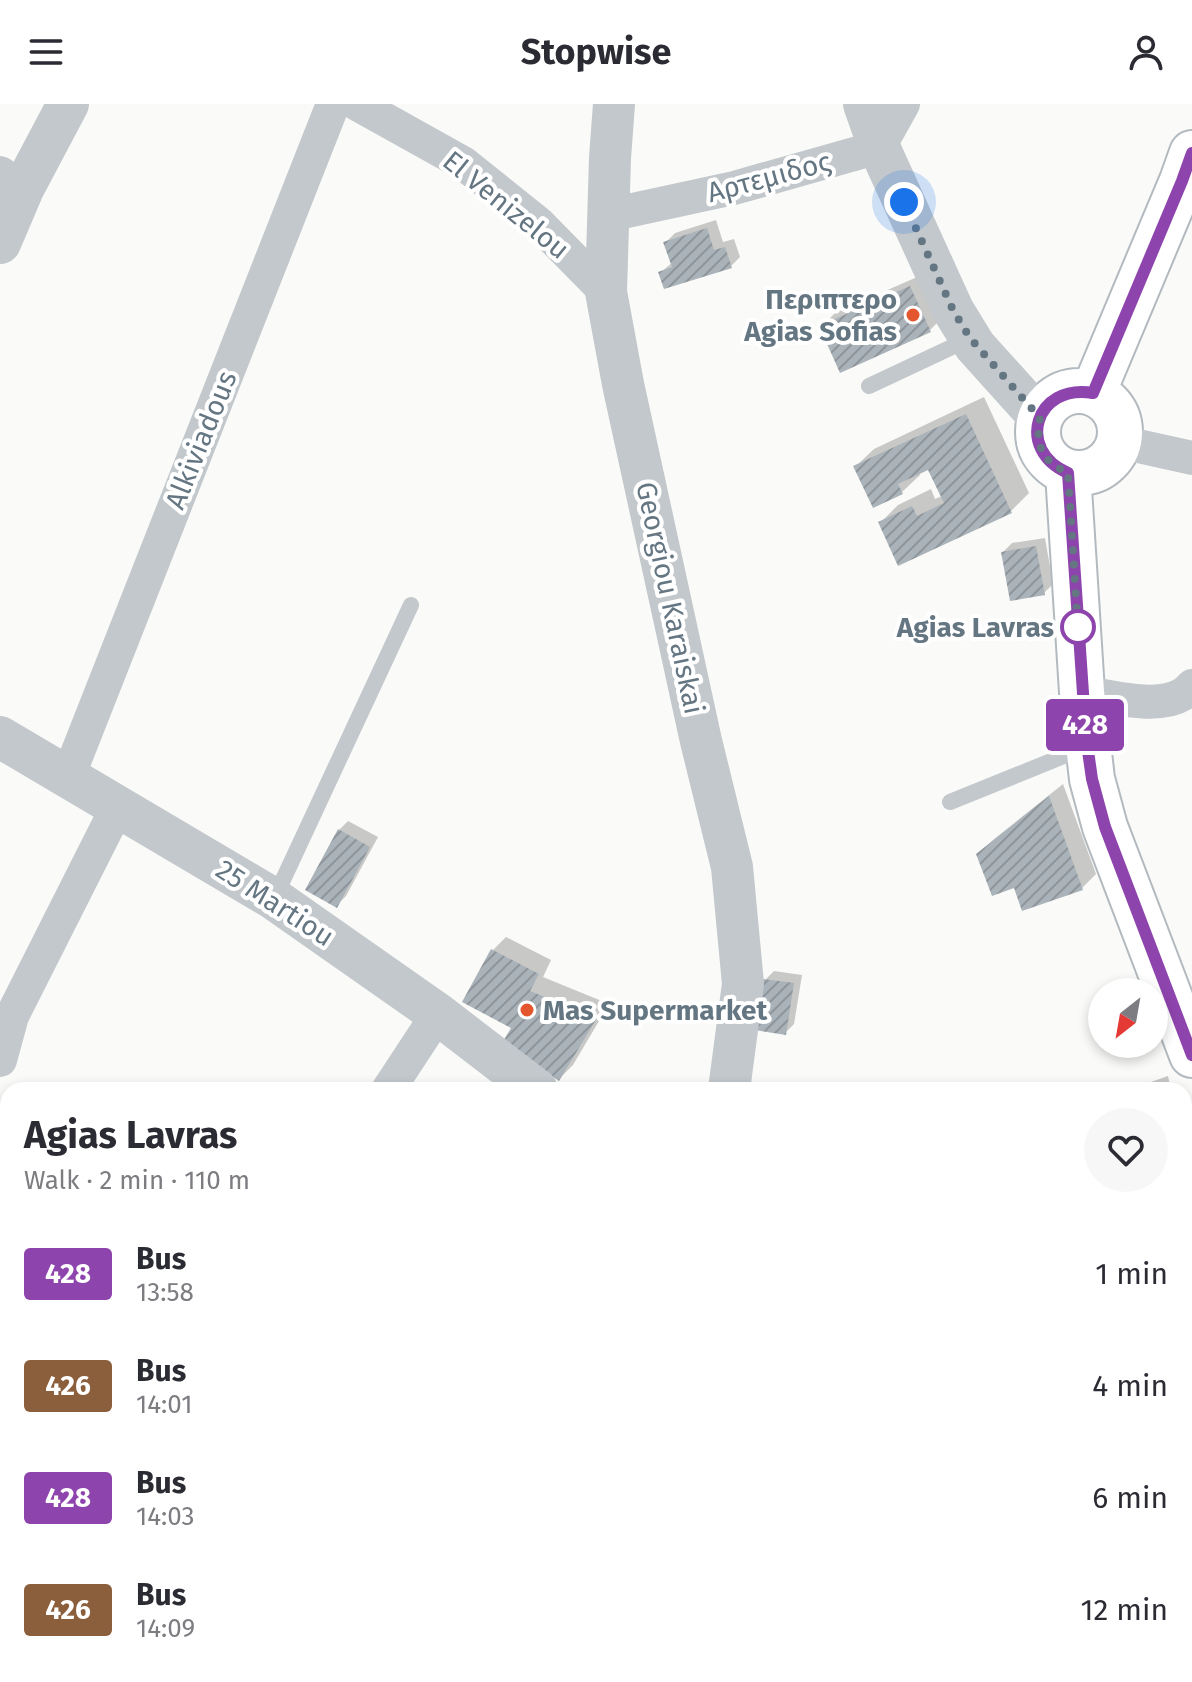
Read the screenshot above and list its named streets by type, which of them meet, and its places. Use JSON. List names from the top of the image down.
{
  "streets": {
    "street": [
      "Αρτεμιδος",
      "El Venizelou",
      "Alkiviadous",
      "Georgiou Karaiskai",
      "25 Martiou"
    ]
  },
  "crossings": [
    ["Αρτεμιδος", "Georgiou Karaiskai"],
    ["El Venizelou", "Georgiou Karaiskai"],
    ["Alkiviadous", "25 Martiou"]
  ],
  "places": ["Περιπτερο Agias Sofias", "Agias Lavras", "Mas Supermarket"],
  "lines": ["bus line 428"],
  "north": "bottom left",
  "page": {
    "header": "Stopwise",
    "on_map": "428",
    "heading": ["Agias Lavras", "Walk · 2 min · 110 m"],
    "list": [
      {
        "mark": "428",
        "name": "Bus",
        "note": "13:58",
        "value": "1 min"
      },
      {
        "mark": "426",
        "name": "Bus",
        "note": "14:01",
        "value": "4 min"
      },
      {
        "mark": "428",
        "name": "Bus",
        "note": "14:03",
        "value": "6 min"
      },
      {
        "mark": "426",
        "name": "Bus",
        "note": "14:09",
        "value": "12 min"
      }
    ]
  }
}
